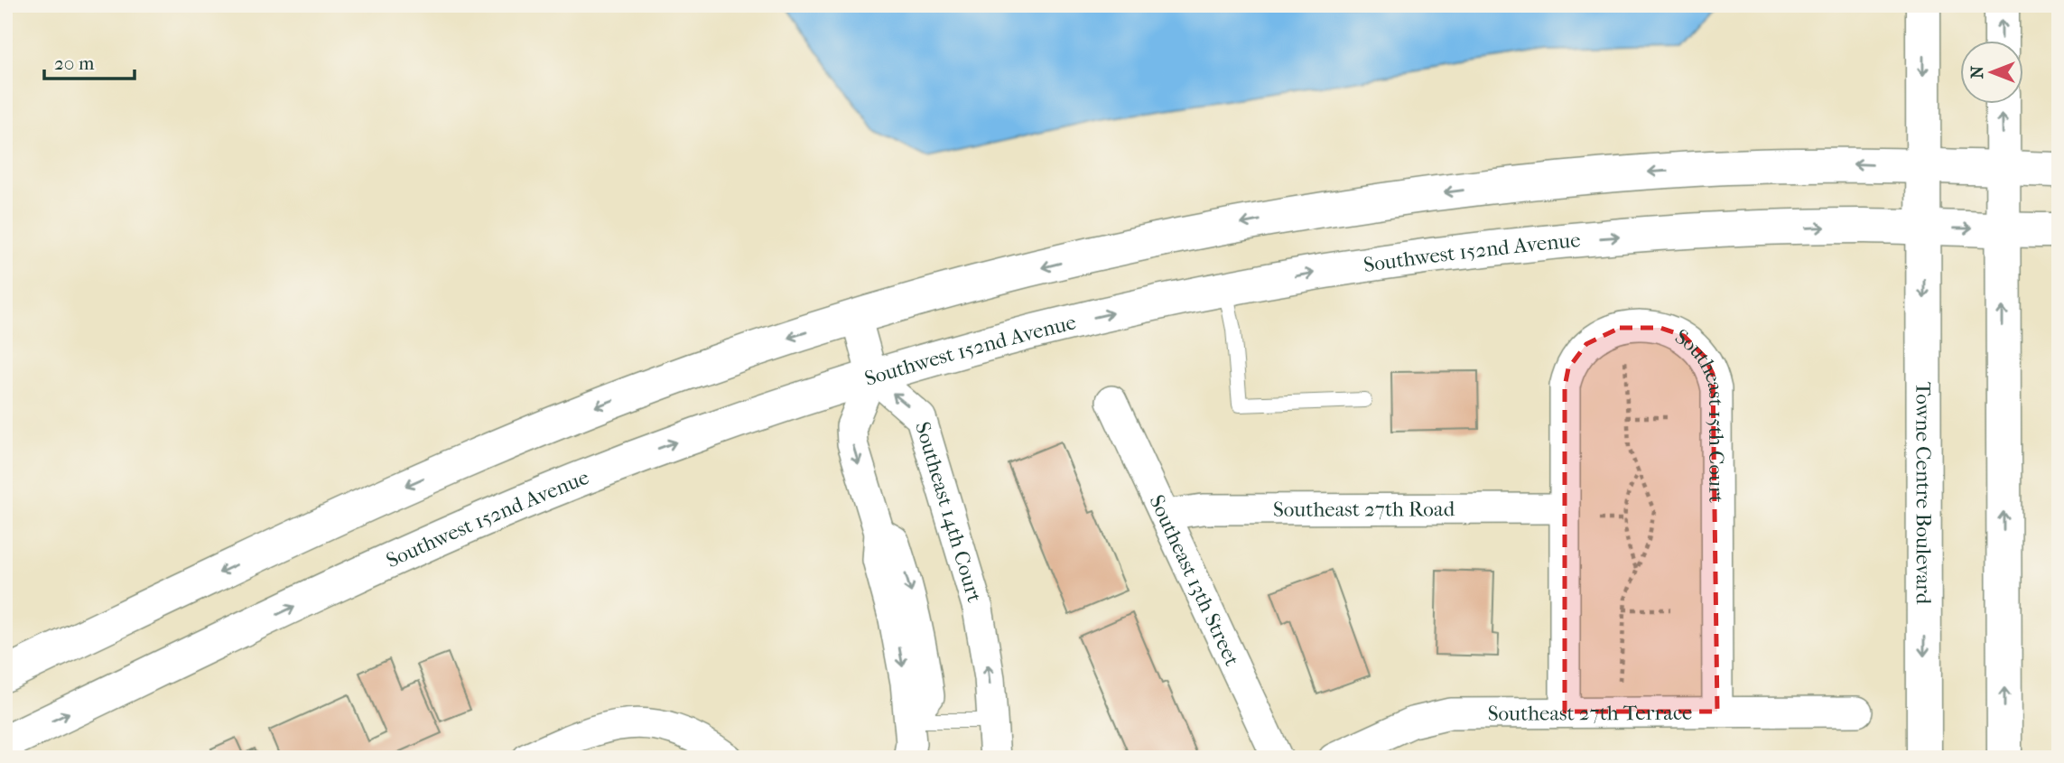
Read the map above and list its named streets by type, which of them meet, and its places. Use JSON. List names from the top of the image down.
{
  "streets": {
    "street": [
      "Southwest 152nd Avenue",
      "Southeast 15th Court",
      "Towne Centre Boulevard",
      "Southeast 27th Road",
      "Southeast 14th Court",
      "Southeast 13th Street",
      "Southeast 27th Terrace"
    ]
  },
  "crossings": [
    ["Southwest 152nd Avenue", "Towne Centre Boulevard"],
    ["Southwest 152nd Avenue", "Southeast 14th Court"],
    ["Southeast 15th Court", "Southeast 27th Road"],
    ["Southeast 15th Court", "Southeast 27th Terrace"],
    ["Southeast 27th Road", "Southeast 13th Street"]
  ],
  "scale_bar": "20 m",
  "north": "left"
}
